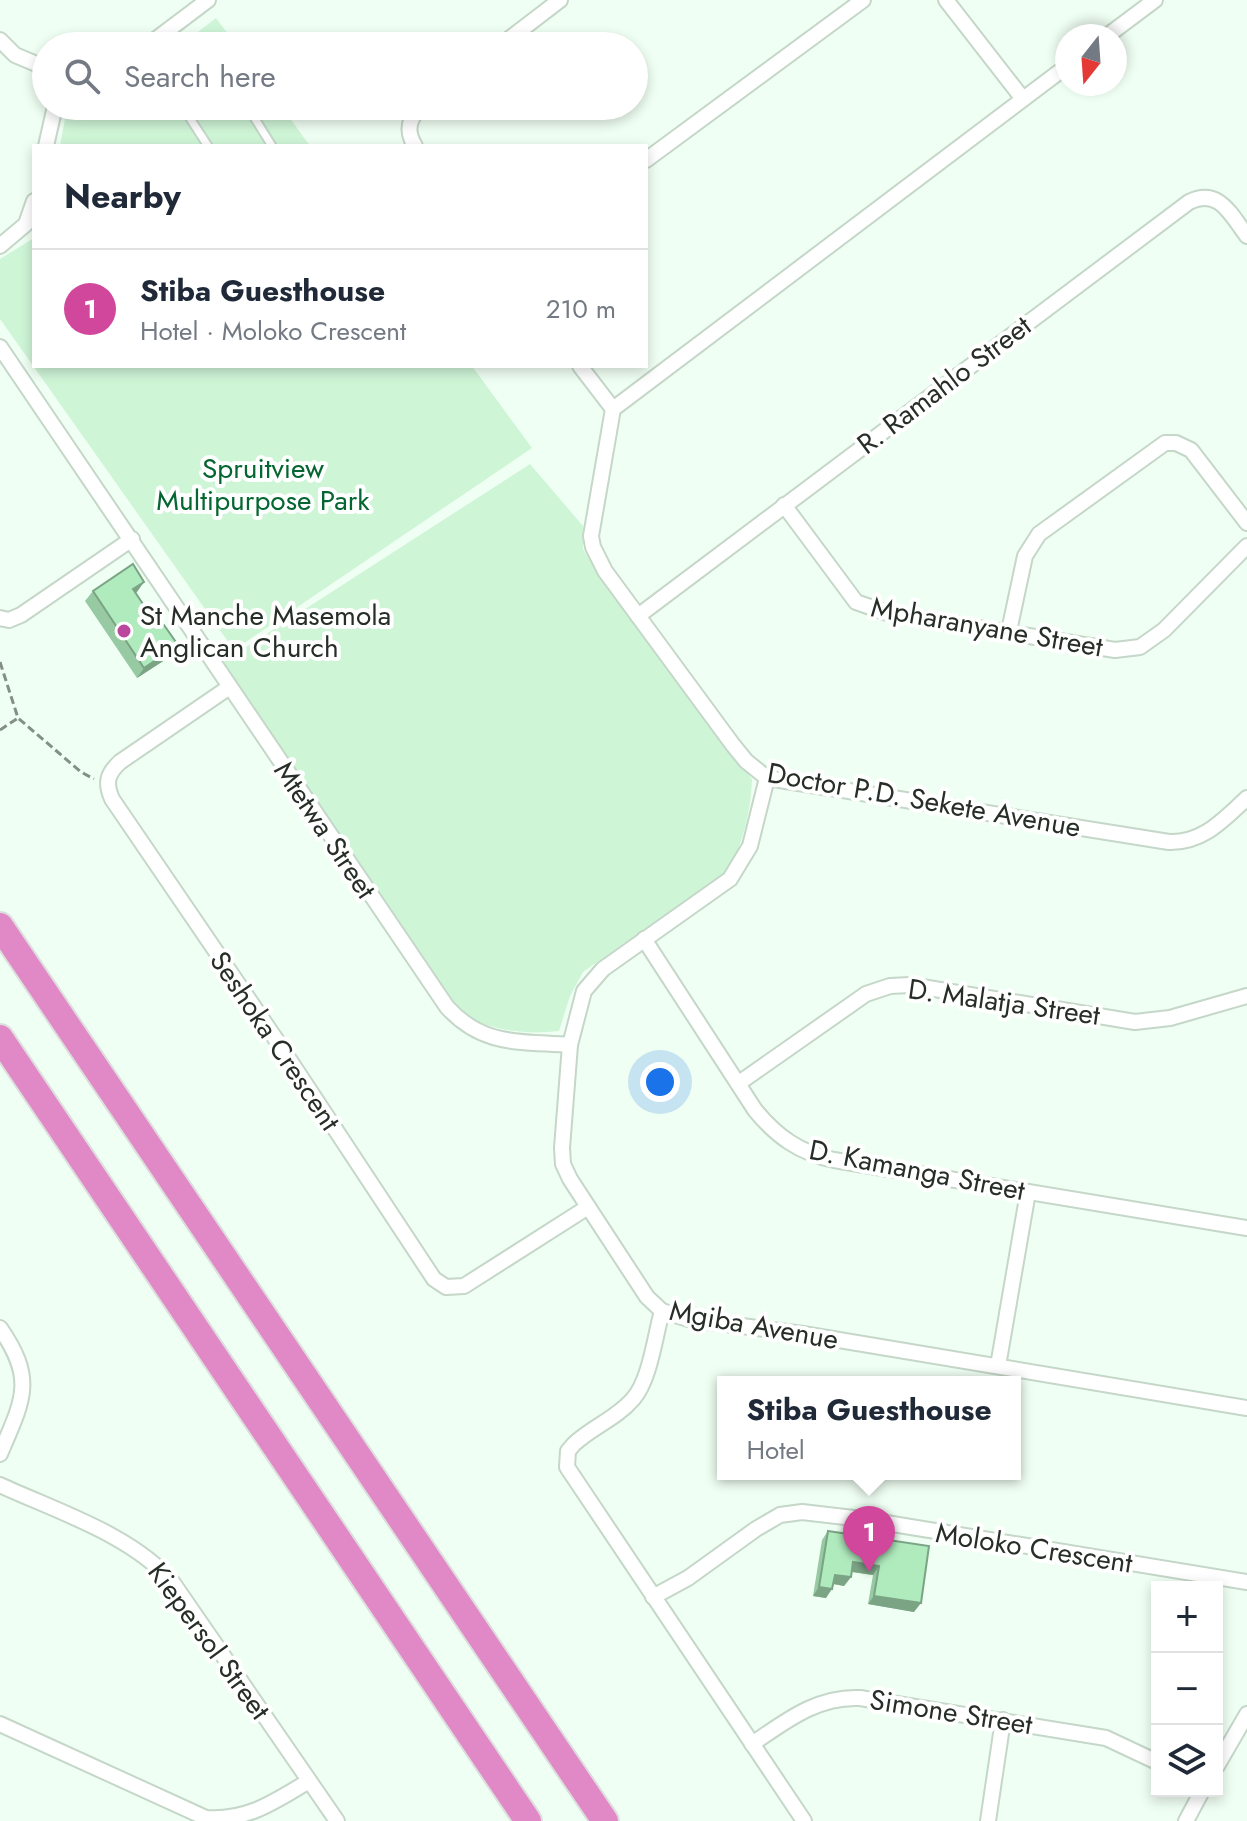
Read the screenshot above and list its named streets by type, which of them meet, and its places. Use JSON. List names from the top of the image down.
{
  "streets": {
    "street": [
      "R. Ramahlo Street",
      "Mpharanyane Street",
      "Doctor P.D. Sekete Avenue",
      "Mtetwa Street",
      "D. Malatja Street",
      "Seshoka Crescent",
      "D. Kamanga Street",
      "Mgiba Avenue",
      "Moloko Crescent",
      "Kiepersol Street",
      "Simone Street"
    ]
  },
  "crossings": [
    ["R. Ramahlo Street", "Mpharanyane Street"],
    ["R. Ramahlo Street", "Doctor P.D. Sekete Avenue"],
    ["Doctor P.D. Sekete Avenue", "Mgiba Avenue"],
    ["Mtetwa Street", "Mgiba Avenue"],
    ["D. Malatja Street", "D. Kamanga Street"],
    ["Seshoka Crescent", "Mgiba Avenue"],
    ["D. Kamanga Street", "Mgiba Avenue"]
  ],
  "parks": ["Spruitview Multipurpose Park"],
  "places": ["St Manche Masemola Anglican Church"],
  "north": "bottom",
  "page": {
    "search": "Search here",
    "heading": "Nearby",
    "list": [
      {
        "mark": "1",
        "name": "Stiba Guesthouse",
        "note": "Hotel · Moloko Crescent",
        "value": "210 m"
      }
    ],
    "popup": ["Stiba Guesthouse", "Hotel"],
    "pins": "1",
    "map_buttons": ["+", "−"]
  }
}
